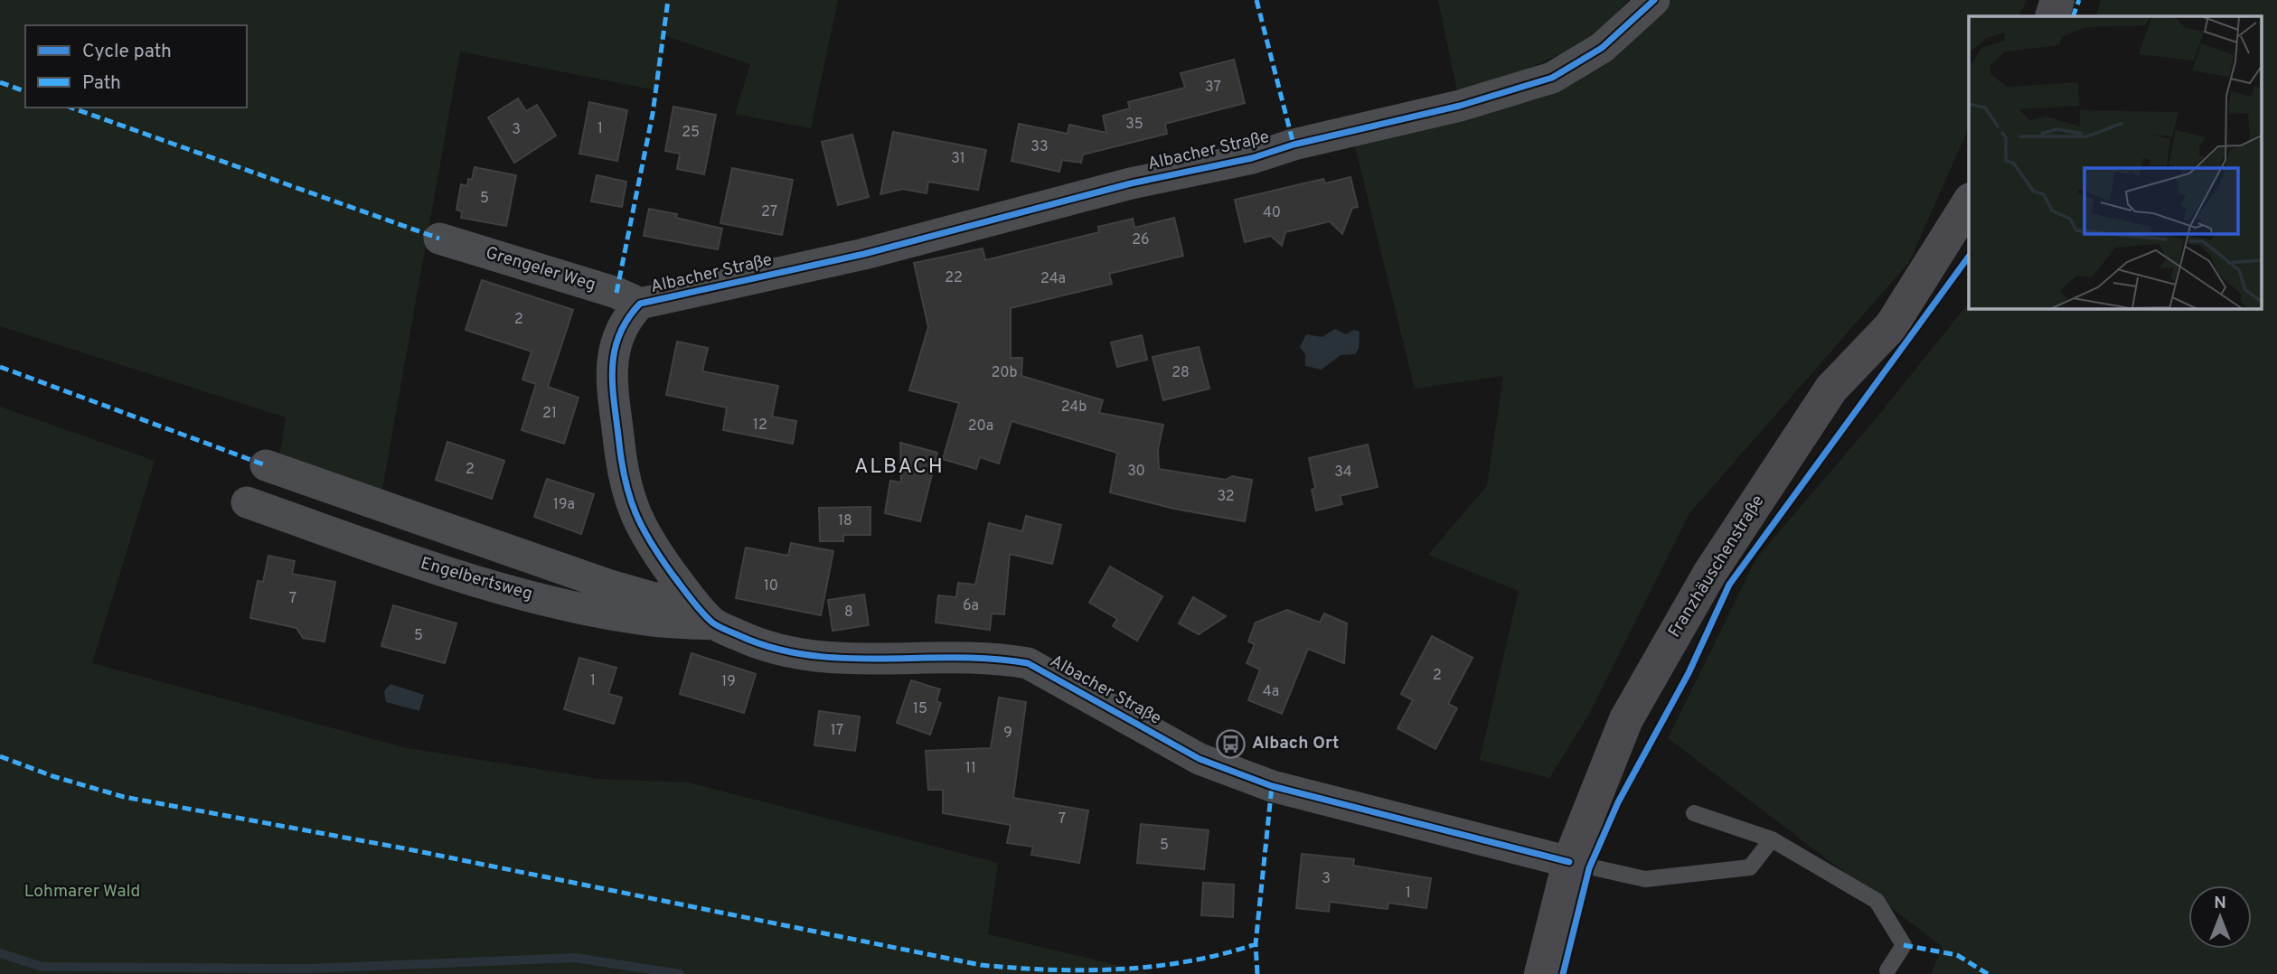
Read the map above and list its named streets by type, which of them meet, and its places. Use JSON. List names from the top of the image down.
{
  "streets": {
    "street": [
      "Albacher Straße",
      "Grengeler Weg",
      "Franzhäuschenstraße",
      "Engelbertsweg"
    ]
  },
  "crossings": [
    ["Albacher Straße", "Grengeler Weg"],
    ["Albacher Straße", "Franzhäuschenstraße"],
    ["Albacher Straße", "Engelbertsweg"]
  ],
  "districts": ["ALBACH"],
  "parks": ["Lohmarer Wald"],
  "places": {
    "bus stop": ["Albach Ort"]
  },
  "house_numbers": [
    "37",
    "35",
    "1",
    "3",
    "25",
    "33",
    "31",
    "5",
    "27",
    "40",
    "26",
    "22",
    "24a",
    "2",
    "20b",
    "28",
    "24b",
    "21",
    "12",
    "20a",
    "2",
    "30",
    "34",
    "32",
    "19a",
    "18",
    "10",
    "7",
    "6a",
    "8",
    "5",
    "2",
    "1",
    "19",
    "4a",
    "15",
    "17",
    "9",
    "11",
    "7",
    "5",
    "3",
    "1"
  ],
  "legend": ["Cycle path", "Path"],
  "north": "top"
}
